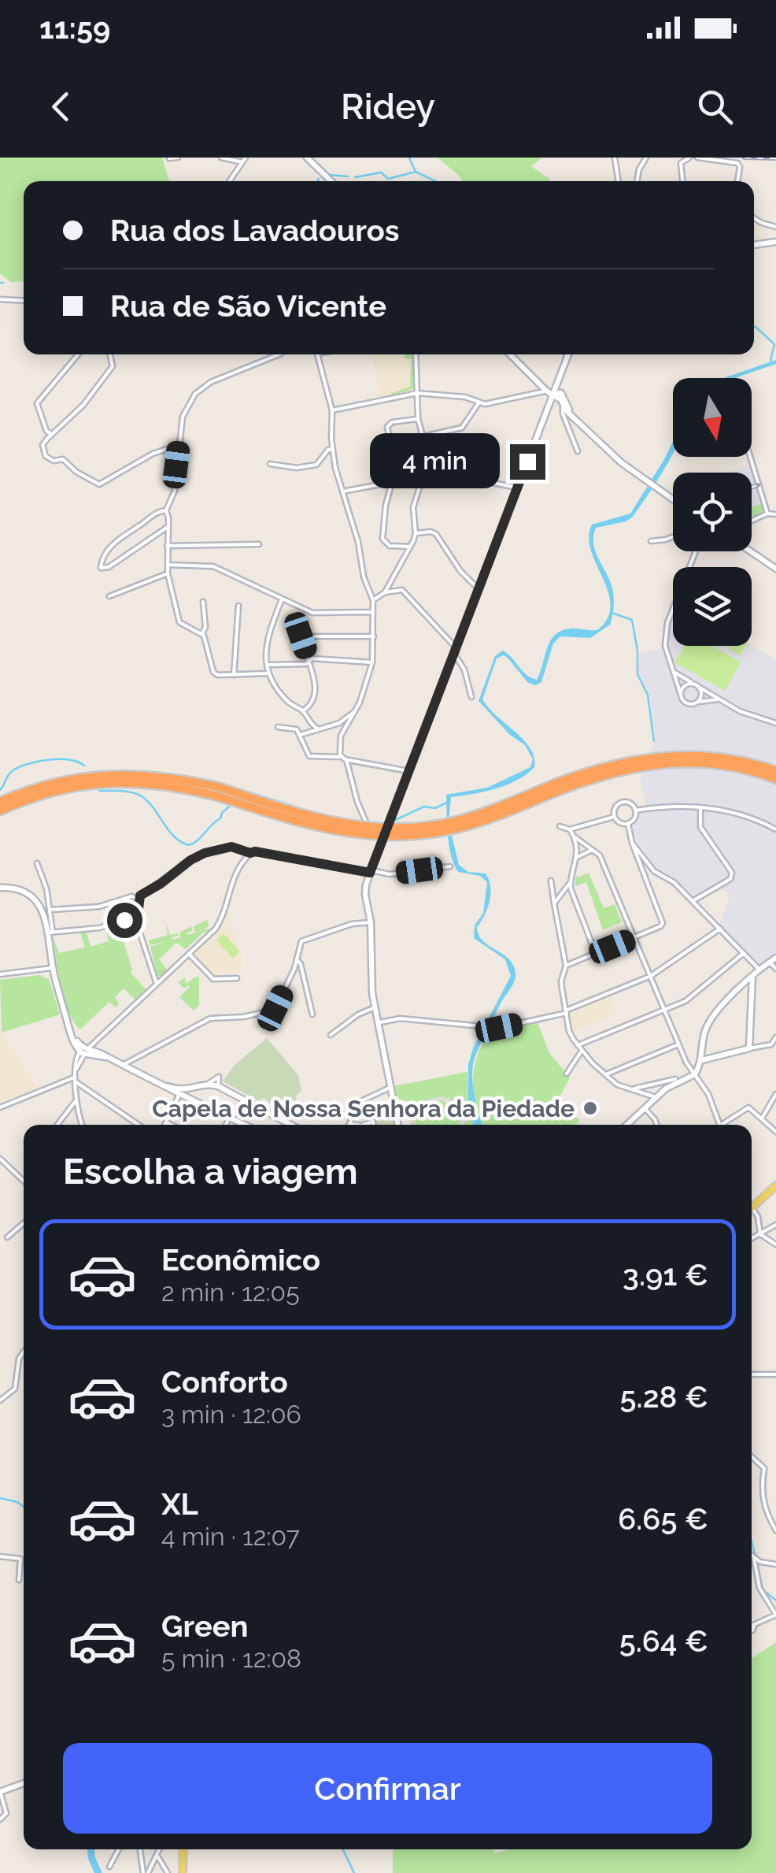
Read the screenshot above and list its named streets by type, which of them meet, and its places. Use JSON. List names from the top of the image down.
{
  "places": ["Capela de Nossa Senhora da Piedade"],
  "north": "bottom",
  "page": {
    "status": "11:59",
    "header": "Ridey",
    "banner": ["Rua dos Lavadouros", "Rua de São Vicente"],
    "bubble": "4 min",
    "heading": "Escolha a viagem",
    "list": [
      {
        "name": "Econômico",
        "note": "2 min · 12:05",
        "value": "3.91 €"
      },
      {
        "name": "Conforto",
        "note": "3 min · 12:06",
        "value": "5.28 €"
      },
      {
        "name": "XL",
        "note": "4 min · 12:07",
        "value": "6.65 €"
      },
      {
        "name": "Green",
        "note": "5 min · 12:08",
        "value": "5.64 €"
      }
    ],
    "buttons": "Confirmar"
  }
}
